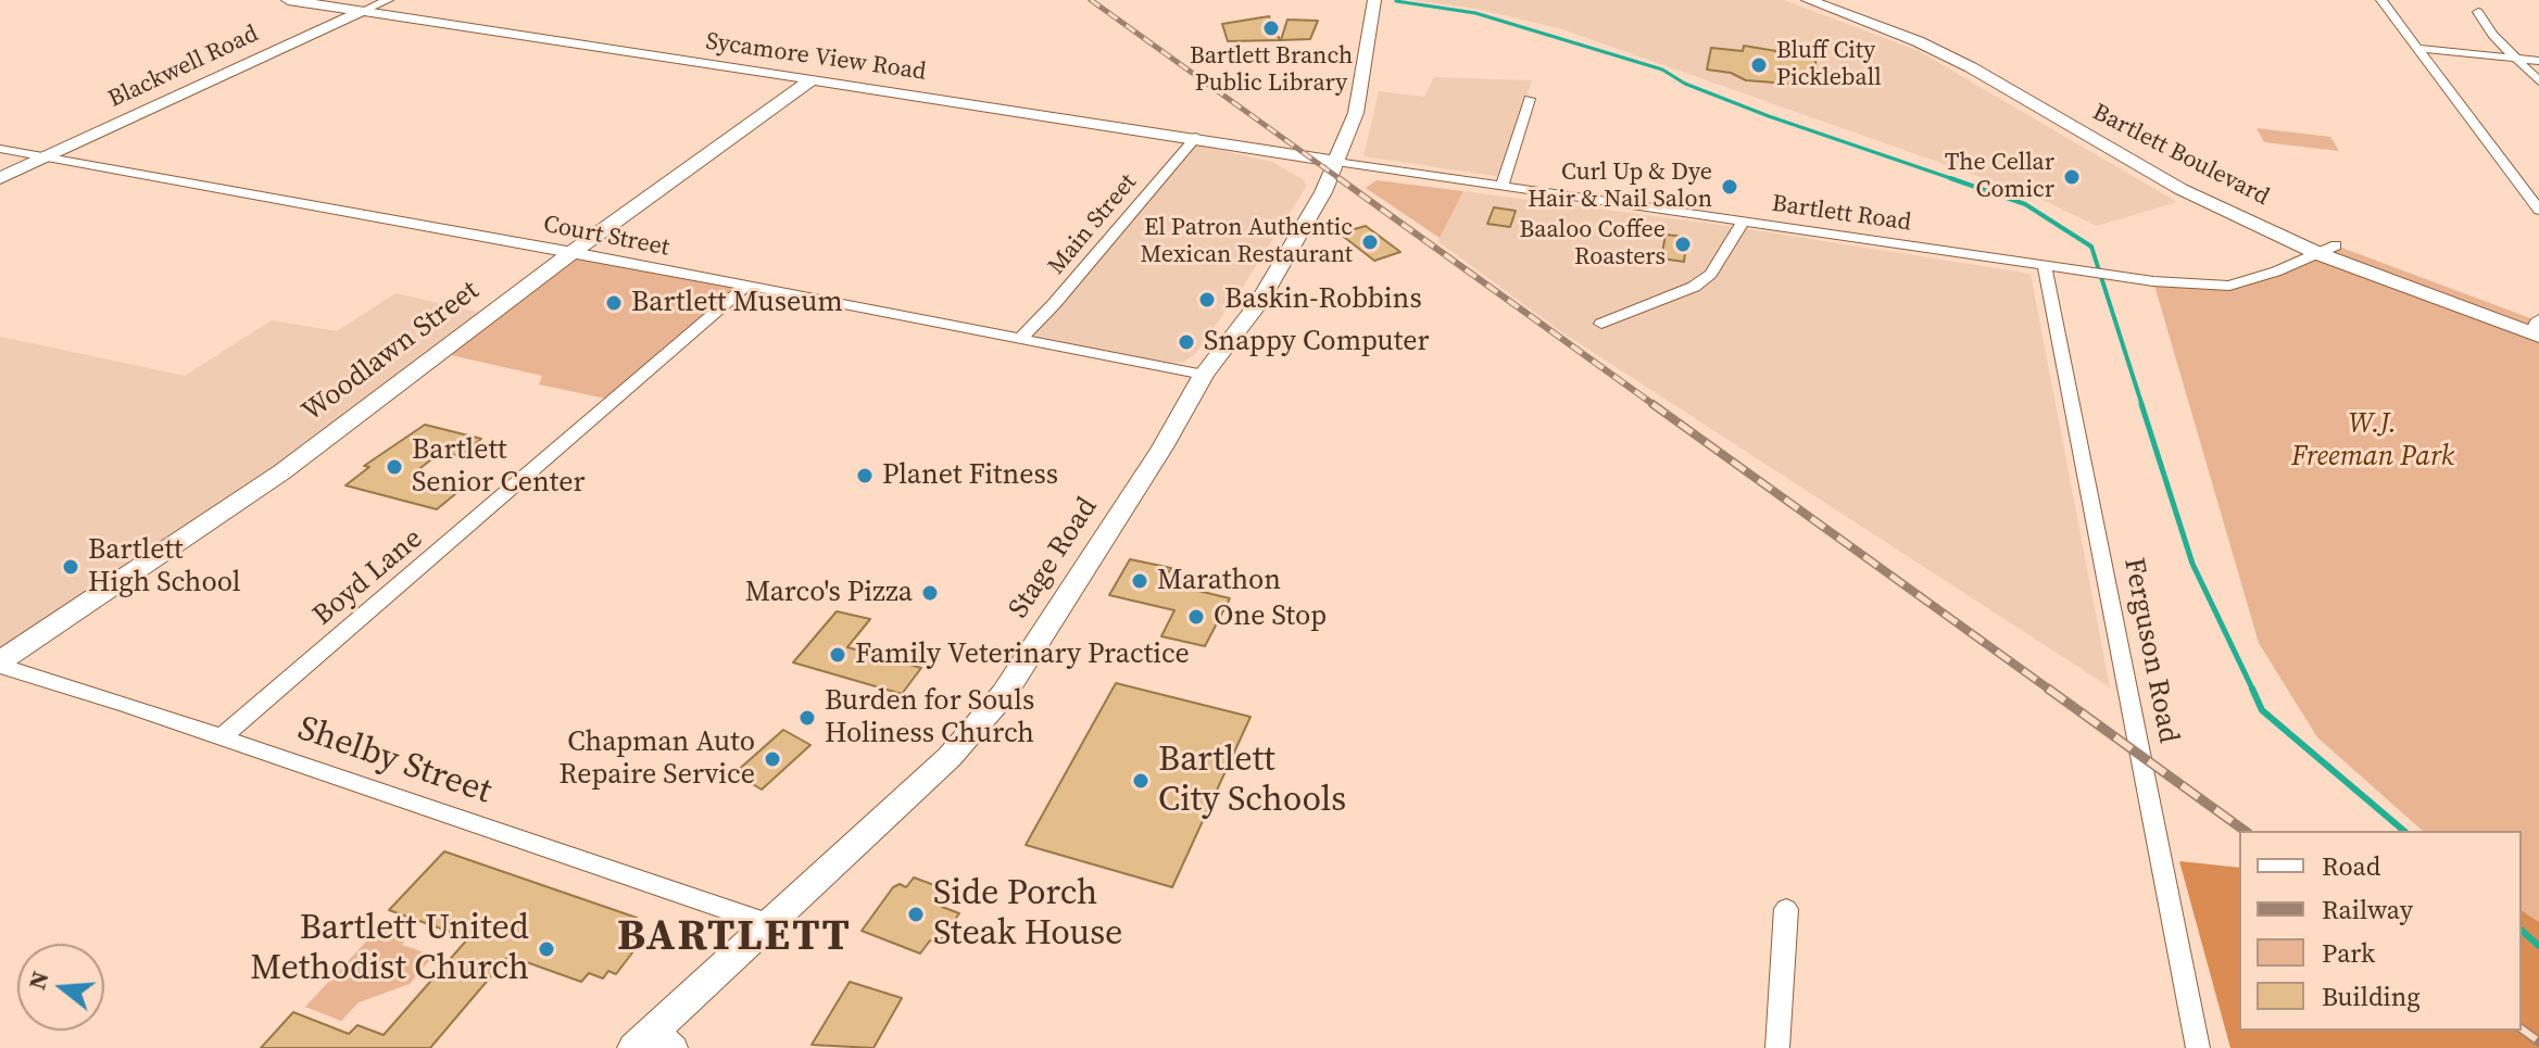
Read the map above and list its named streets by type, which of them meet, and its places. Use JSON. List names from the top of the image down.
{
  "streets": {
    "main road": [
      "Sycamore View Road",
      "Blackwell Road",
      "Bartlett Boulevard",
      "Woodlawn Street",
      "Stage Road"
    ],
    "street": [
      "Bartlett Road",
      "Main Street",
      "Court Street",
      "Boyd Lane",
      "Ferguson Road",
      "Shelby Street"
    ]
  },
  "crossings": [
    ["Sycamore View Road", "Blackwell Road"],
    ["Sycamore View Road", "Bartlett Road"],
    ["Sycamore View Road", "Main Street"],
    ["Sycamore View Road", "Woodlawn Street"],
    ["Sycamore View Road", "Stage Road"],
    ["Blackwell Road", "Court Street"],
    ["Bartlett Boulevard", "Bartlett Road"],
    ["Bartlett Road", "Stage Road"],
    ["Bartlett Road", "Ferguson Road"],
    ["Main Street", "Court Street"],
    ["Court Street", "Woodlawn Street"],
    ["Court Street", "Stage Road"],
    ["Court Street", "Boyd Lane"],
    ["Woodlawn Street", "Shelby Street"],
    ["Stage Road", "Shelby Street"],
    ["Boyd Lane", "Shelby Street"]
  ],
  "districts": ["BARTLETT"],
  "parks": ["W.J. Freeman Park"],
  "places": [
    "Bartlett Branch Public Library",
    "Bluff City Pickleball",
    "The Cellar Comicr",
    "Curl Up & Dye Hair & Nail Salon",
    "El Patron Authentic Mexican Restaurant",
    "Baaloo Coffee Roasters",
    "Baskin-Robbins",
    "Bartlett Museum",
    "Snappy Computer",
    "Bartlett Senior Center",
    "Planet Fitness",
    "Bartlett High School",
    "Marathon",
    "Marco's Pizza",
    "One Stop",
    "Family Veterinary Practice",
    "Burden for Souls Holiness Church",
    "Chapman Auto Repaire Service",
    "Bartlett City Schools",
    "Side Porch Steak House",
    "Bartlett United Methodist Church"
  ],
  "legend": [
    "Road",
    "Railway",
    "Park",
    "Building"
  ],
  "north": "left"
}
